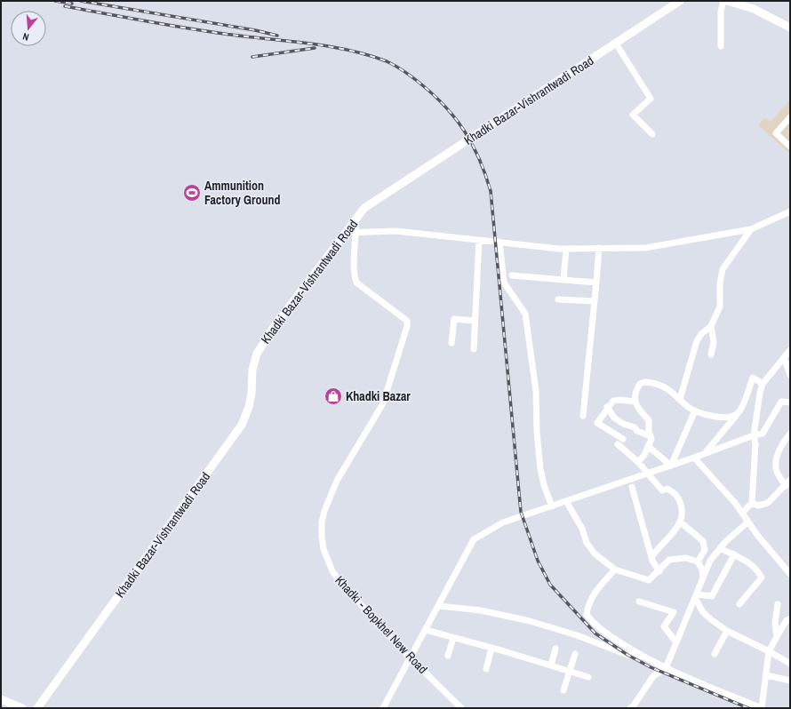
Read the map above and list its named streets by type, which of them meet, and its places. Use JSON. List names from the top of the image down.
{
  "streets": {
    "street": ["Khadki Bazar-Vishrantwadi Road", "Khadki - Bopkhel New Road"]
  },
  "places": {
    "sports": ["Ammunition Factory Ground"],
    "shop": ["Khadki Bazar"]
  },
  "north": "bottom"
}
